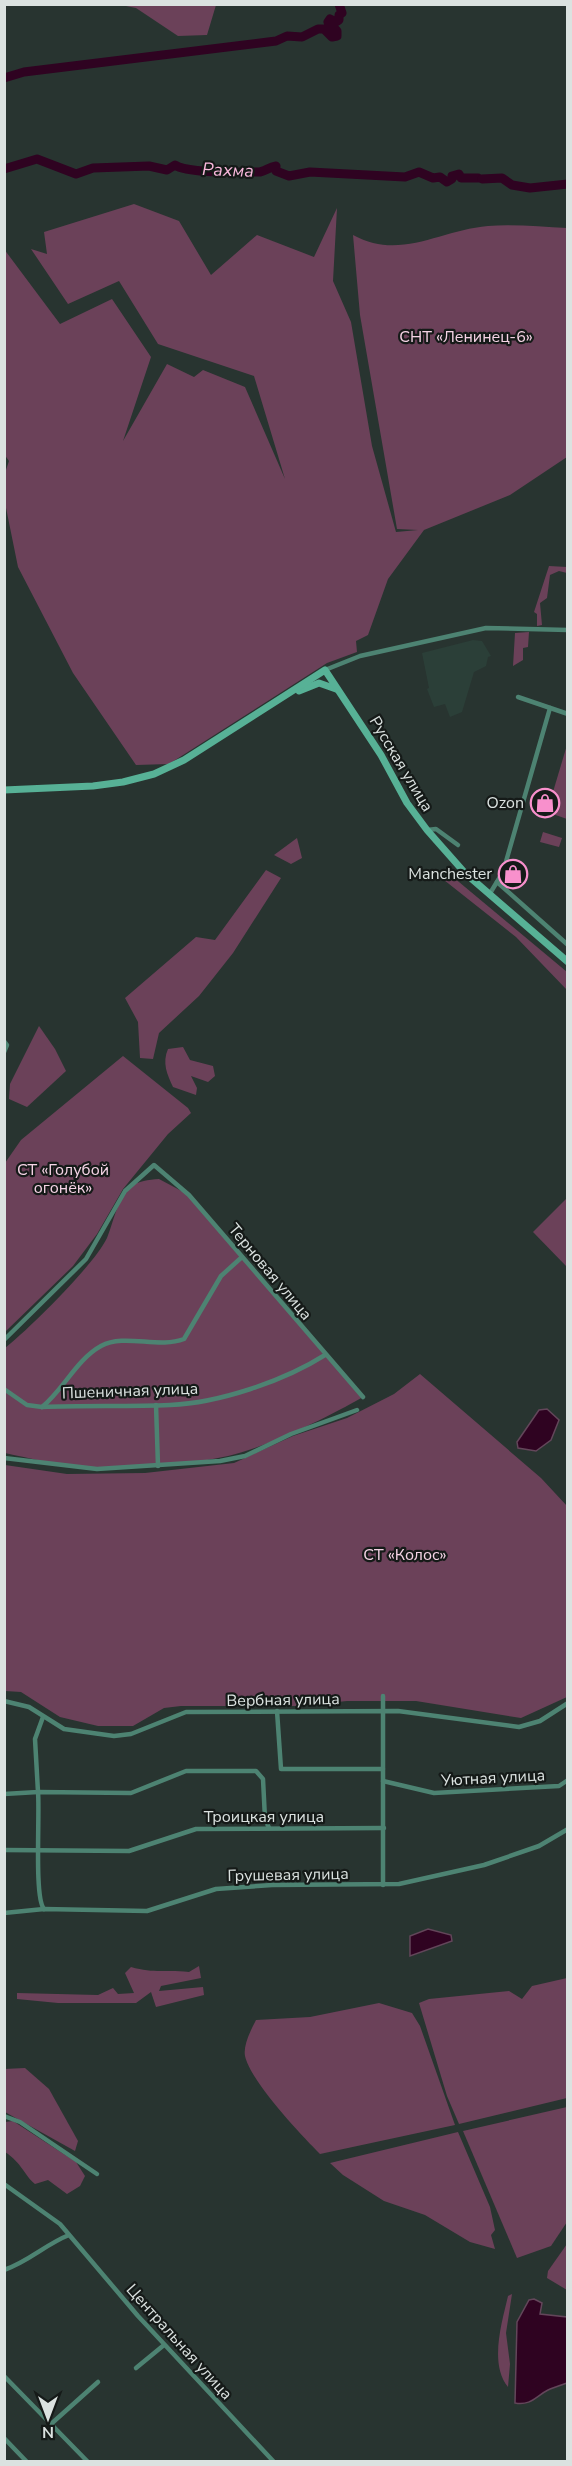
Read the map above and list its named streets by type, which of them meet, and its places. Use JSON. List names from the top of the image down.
{
  "streets": {
    "street": [
      "Русская улица",
      "Терновая улица",
      "Пшеничная улица",
      "Вербная улица",
      "Уютная улица",
      "Троицкая улица",
      "Грушевая улица",
      "Центральная улица"
    ]
  },
  "crossings": [
    ["Терновая улица", "Пшеничная улица"]
  ],
  "water": ["Рахма"],
  "parks": ["СНТ «Ленинец-6»", "СТ «Голубой огонёк»", "СТ «Колос»"],
  "places": {
    "shop": ["Ozon", "Manchester"]
  },
  "north": "bottom"
}
